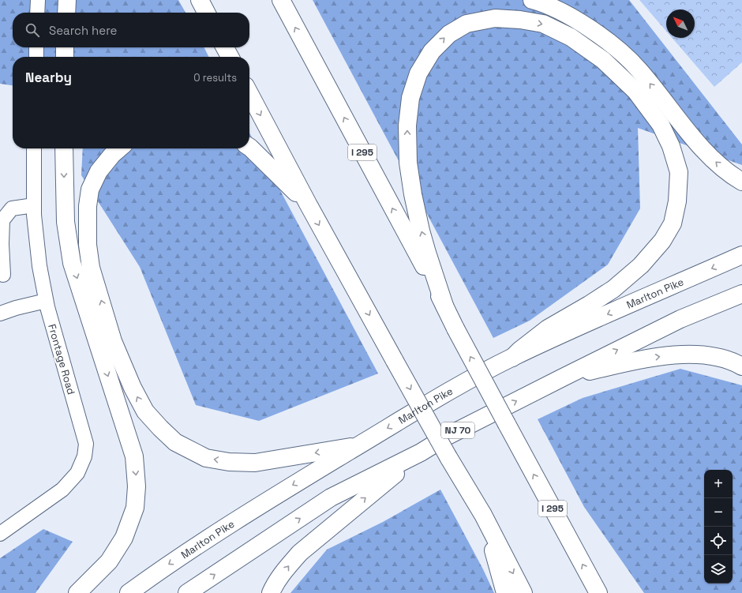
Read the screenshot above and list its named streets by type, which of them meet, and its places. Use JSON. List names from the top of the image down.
{
  "streets": {
    "highway": ["I 295", "Marlton Pike", "NJ 70"],
    "street": ["Frontage Road"]
  },
  "north": "top left",
  "page": {
    "search": "Search here",
    "heading": ["Nearby", "0 results"],
    "map_buttons": ["+", "−"]
  }
}
